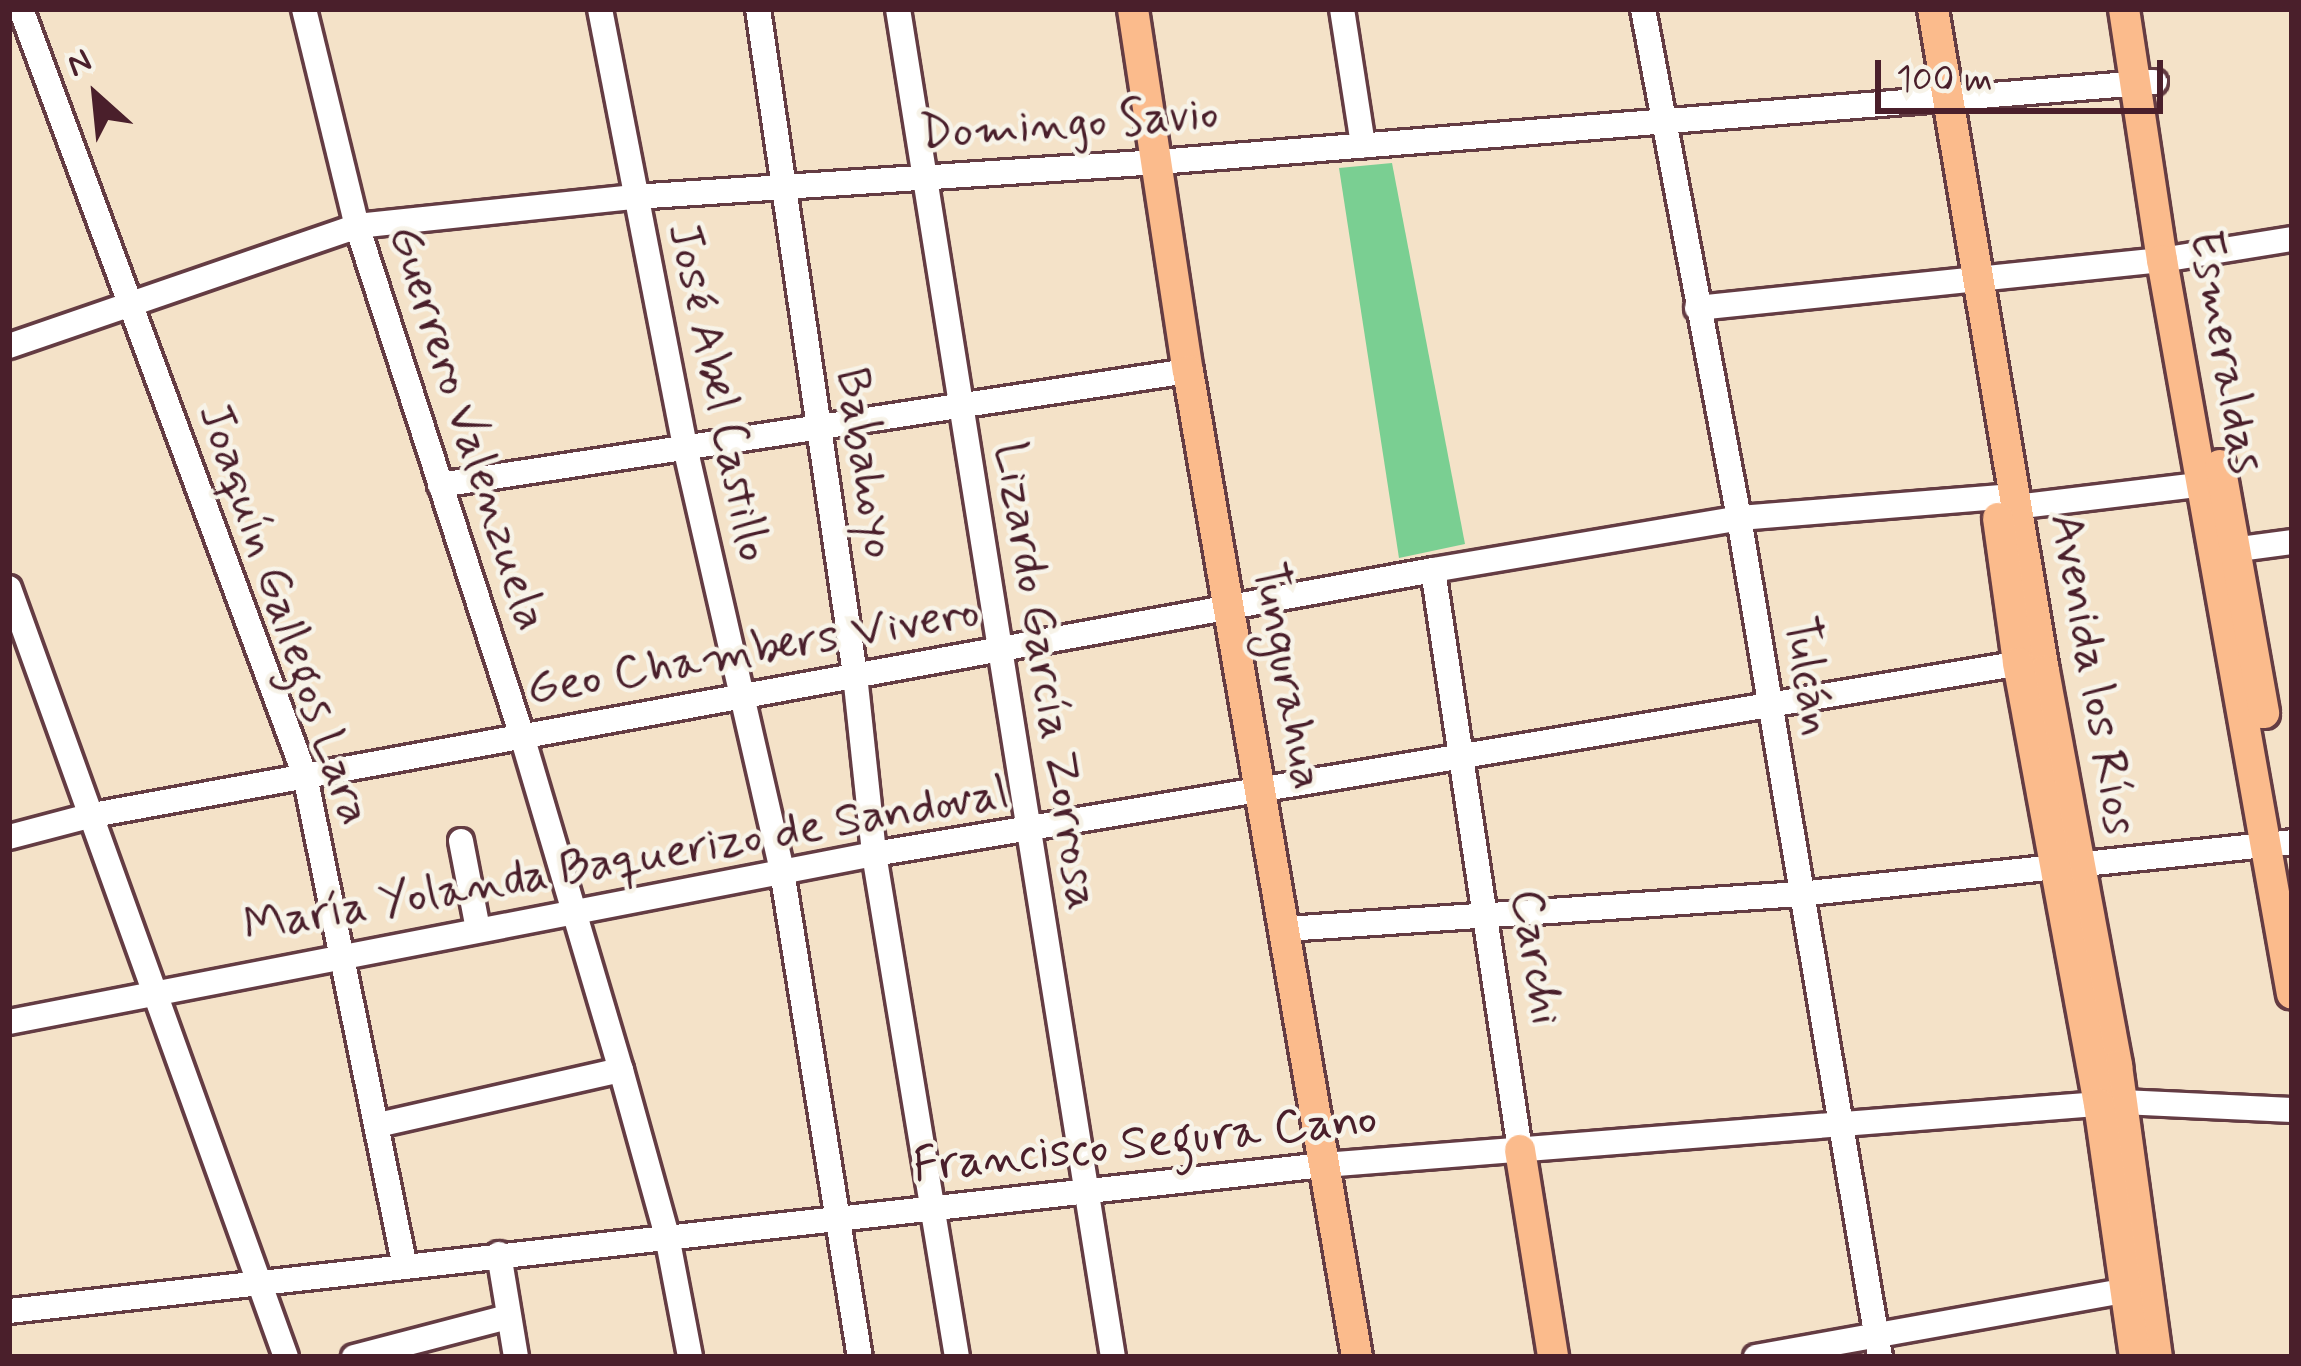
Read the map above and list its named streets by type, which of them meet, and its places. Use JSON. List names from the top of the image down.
{
  "streets": {
    "main road": [
      "Esmeraldas",
      "Avenida los Ríos",
      "Tungurahua",
      "Carchi"
    ],
    "street": [
      "Domingo Savio",
      "José Abel Castillo",
      "Guerrero Valenzuela",
      "Babahoyo",
      "Joaquín Gallegos Lara",
      "Geo Chambers Vivero",
      "Lizardo García Zorrosa",
      "Tulcán",
      "María Yolanda Baquerizo de Sandoval",
      "Francisco Segura Cano"
    ]
  },
  "crossings": [
    ["Domingo Savio", "Esmeraldas"],
    ["Domingo Savio", "José Abel Castillo"],
    ["Domingo Savio", "Guerrero Valenzuela"],
    ["Domingo Savio", "Babahoyo"],
    ["Domingo Savio", "Joaquín Gallegos Lara"],
    ["Domingo Savio", "Avenida los Ríos"],
    ["Domingo Savio", "Lizardo García Zorrosa"],
    ["Domingo Savio", "Tungurahua"],
    ["Domingo Savio", "Tulcán"],
    ["Esmeraldas", "Geo Chambers Vivero"],
    ["José Abel Castillo", "Geo Chambers Vivero"],
    ["José Abel Castillo", "María Yolanda Baquerizo de Sandoval"],
    ["José Abel Castillo", "Francisco Segura Cano"],
    ["Guerrero Valenzuela", "Geo Chambers Vivero"],
    ["Guerrero Valenzuela", "María Yolanda Baquerizo de Sandoval"],
    ["Guerrero Valenzuela", "Francisco Segura Cano"],
    ["Babahoyo", "Geo Chambers Vivero"],
    ["Babahoyo", "María Yolanda Baquerizo de Sandoval"],
    ["Babahoyo", "Francisco Segura Cano"],
    ["Joaquín Gallegos Lara", "Geo Chambers Vivero"],
    ["Joaquín Gallegos Lara", "María Yolanda Baquerizo de Sandoval"],
    ["Joaquín Gallegos Lara", "Francisco Segura Cano"],
    ["Geo Chambers Vivero", "Avenida los Ríos"],
    ["Geo Chambers Vivero", "Lizardo García Zorrosa"],
    ["Geo Chambers Vivero", "Tungurahua"],
    ["Geo Chambers Vivero", "Tulcán"],
    ["Geo Chambers Vivero", "Carchi"],
    ["Avenida los Ríos", "María Yolanda Baquerizo de Sandoval"],
    ["Avenida los Ríos", "Francisco Segura Cano"],
    ["Lizardo García Zorrosa", "María Yolanda Baquerizo de Sandoval"],
    ["Lizardo García Zorrosa", "Francisco Segura Cano"],
    ["Tungurahua", "María Yolanda Baquerizo de Sandoval"],
    ["Tungurahua", "Francisco Segura Cano"],
    ["Tulcán", "María Yolanda Baquerizo de Sandoval"],
    ["Tulcán", "Francisco Segura Cano"],
    ["María Yolanda Baquerizo de Sandoval", "Carchi"],
    ["Carchi", "Francisco Segura Cano"]
  ],
  "scale_bar": "100 m",
  "north": "top left"
}
